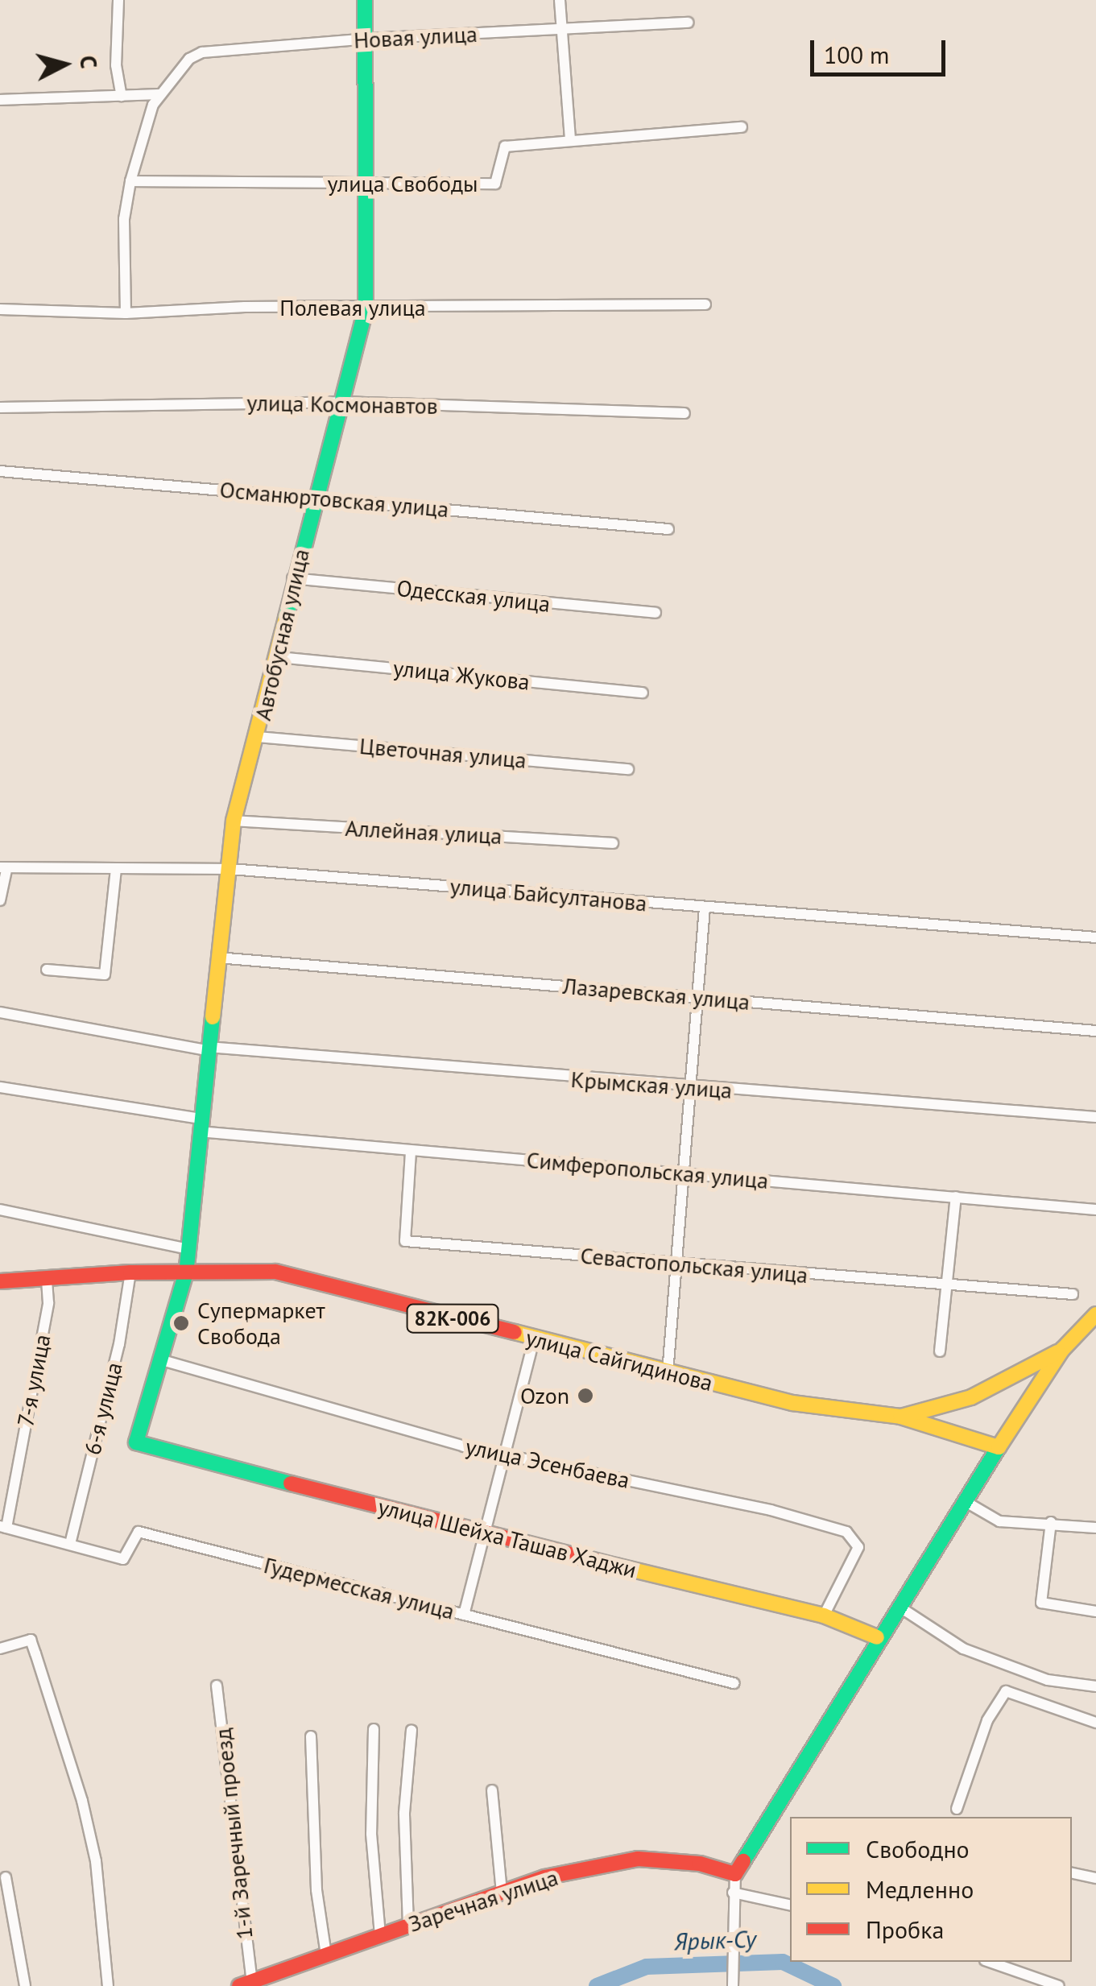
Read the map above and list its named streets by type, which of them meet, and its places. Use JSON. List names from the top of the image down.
{
  "streets": {
    "main road": [
      "Автобусная улица",
      "82К-006",
      "улица Сайгидинова",
      "улица Шейха Ташав Хаджи",
      "Заречная улица"
    ],
    "street": [
      "Новая улица",
      "улица Свободы",
      "Полевая улица",
      "улица Космонавтов",
      "Османюртовская улица",
      "Одесская улица",
      "улица Жукова",
      "Цветочная улица",
      "Аллейная улица",
      "улица Байсултанова",
      "Лазаревская улица",
      "Крымская улица",
      "Симферопольская улица",
      "Севастопольская улица",
      "7-я улица",
      "6-я улица",
      "улица Эсенбаева",
      "Гудермесская улица",
      "1-й Заречный проезд"
    ]
  },
  "crossings": [
    ["Новая улица", "улица Свободы"],
    ["Новая улица", "Полевая улица"],
    ["Новая улица", "Автобусная улица"],
    ["улица Свободы", "Автобусная улица"],
    ["Полевая улица", "Автобусная улица"],
    ["улица Космонавтов", "Автобусная улица"],
    ["Османюртовская улица", "Автобусная улица"],
    ["Одесская улица", "Автобусная улица"],
    ["Автобусная улица", "улица Жукова"],
    ["Автобусная улица", "Цветочная улица"],
    ["Автобусная улица", "Аллейная улица"],
    ["Автобусная улица", "улица Байсултанова"],
    ["Автобусная улица", "Лазаревская улица"],
    ["Автобусная улица", "Крымская улица"],
    ["Автобусная улица", "Симферопольская улица"],
    ["Автобусная улица", "улица Сайгидинова"],
    ["Автобусная улица", "улица Эсенбаева"],
    ["Автобусная улица", "улица Шейха Ташав Хаджи"],
    ["Симферопольская улица", "Севастопольская улица"],
    ["82К-006", "улица Сайгидинова"],
    ["улица Сайгидинова", "7-я улица"],
    ["улица Сайгидинова", "6-я улица"],
    ["7-я улица", "Гудермесская улица"],
    ["6-я улица", "Гудермесская улица"],
    ["улица Эсенбаева", "улица Шейха Ташав Хаджи"],
    ["1-й Заречный проезд", "Заречная улица"]
  ],
  "water": ["Ярык-Су"],
  "places": ["Супермаркет Свобода", "Ozon"],
  "legend": ["Свободно", "Медленно", "Пробка"],
  "scale_bar": "100 m",
  "north": "right"
}
